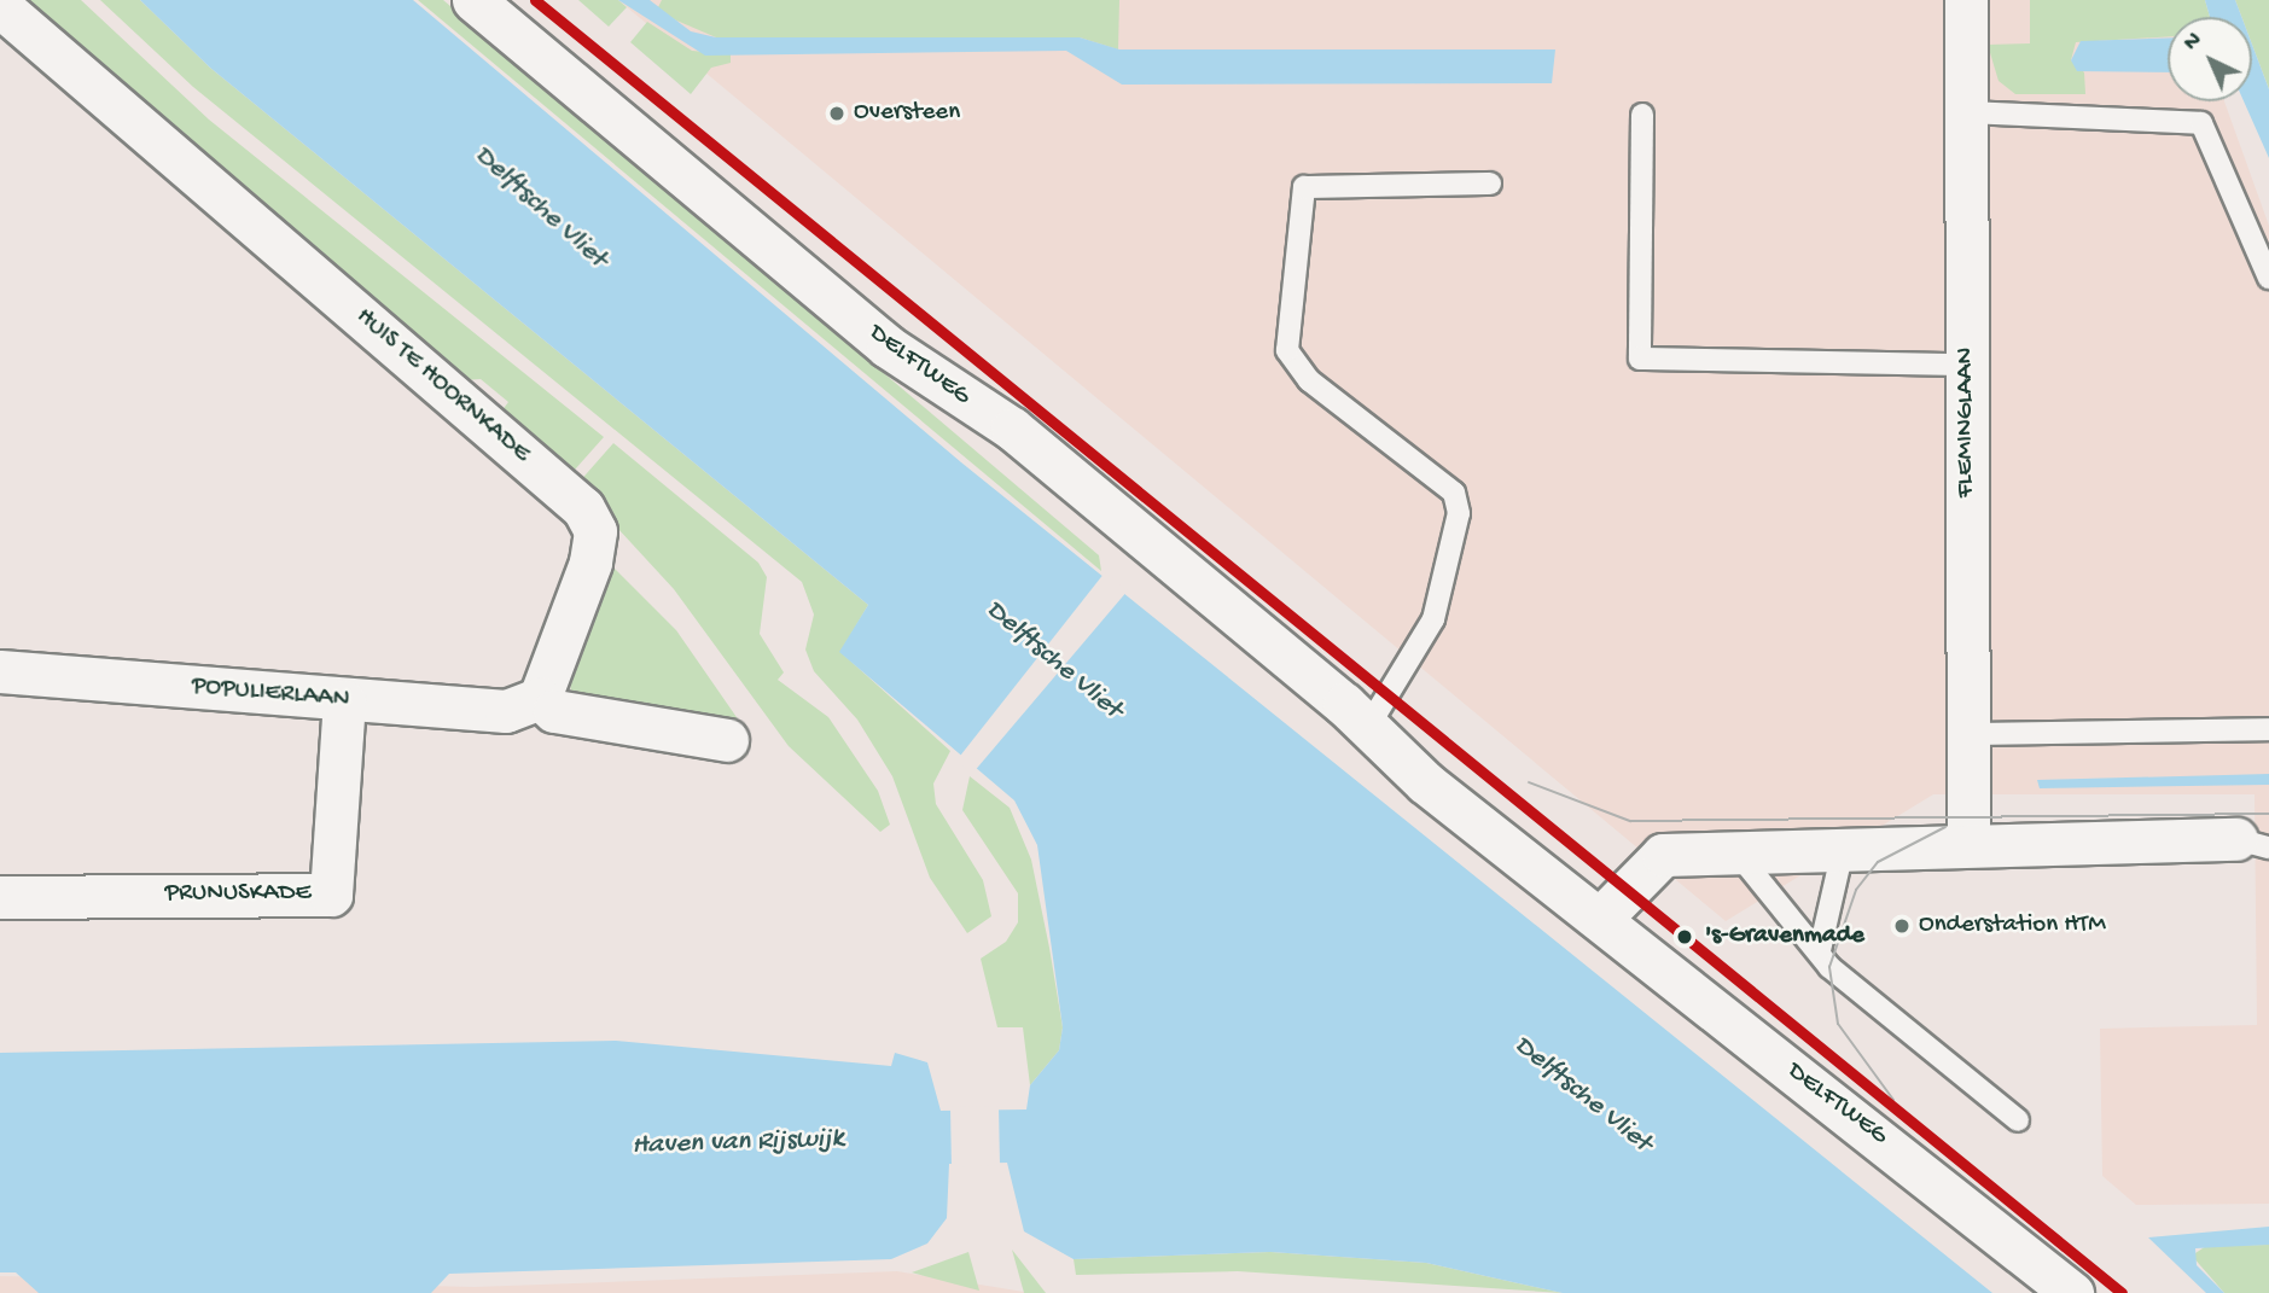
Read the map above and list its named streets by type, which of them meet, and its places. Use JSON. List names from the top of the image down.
{
  "streets": {
    "street": [
      "DELFTWEG",
      "HUIS TE HOORNKADE",
      "FLEMINGLAAN",
      "POPULIERLAAN",
      "PRUNUSKADE"
    ]
  },
  "crossings": [
    ["HUIS TE HOORNKADE", "POPULIERLAAN"],
    ["POPULIERLAAN", "PRUNUSKADE"]
  ],
  "water": ["Delftsche Vliet", "Haven van Rijswijk"],
  "places": ["Oversteen", "Onderstation HTM", "'s-Gravenmade"],
  "north": "top left"
}
